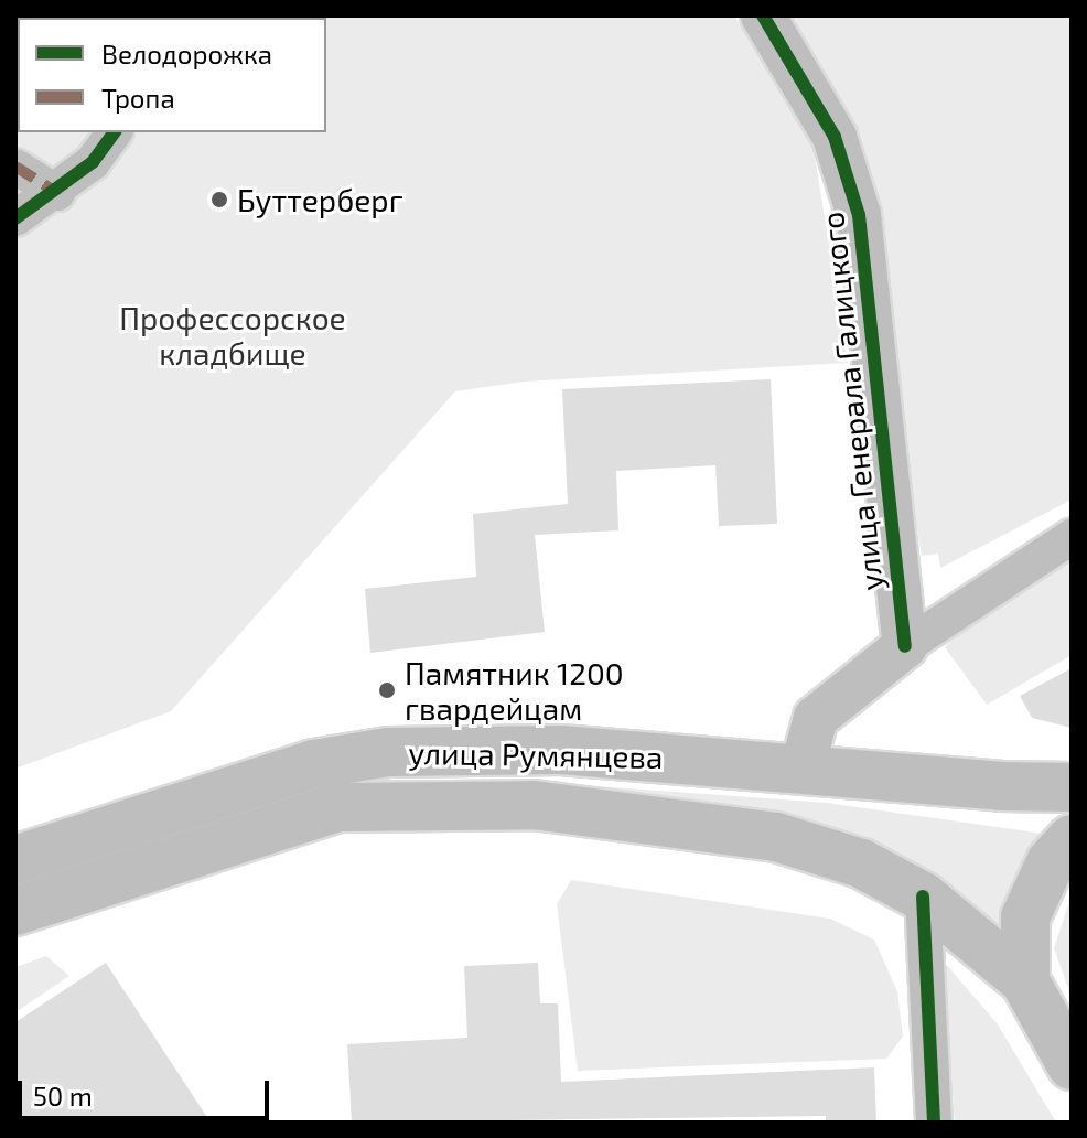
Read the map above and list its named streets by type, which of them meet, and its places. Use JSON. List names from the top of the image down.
{
  "streets": {
    "main road": ["улица Румянцева"],
    "street": ["улица Генерала Галицкого"]
  },
  "parks": ["Профессорское кладбище"],
  "places": ["Буттерберг", "Памятник 1200 гвардейцам"],
  "legend": ["Велодорожка", "Тропа"],
  "scale_bar": "50 m"
}
